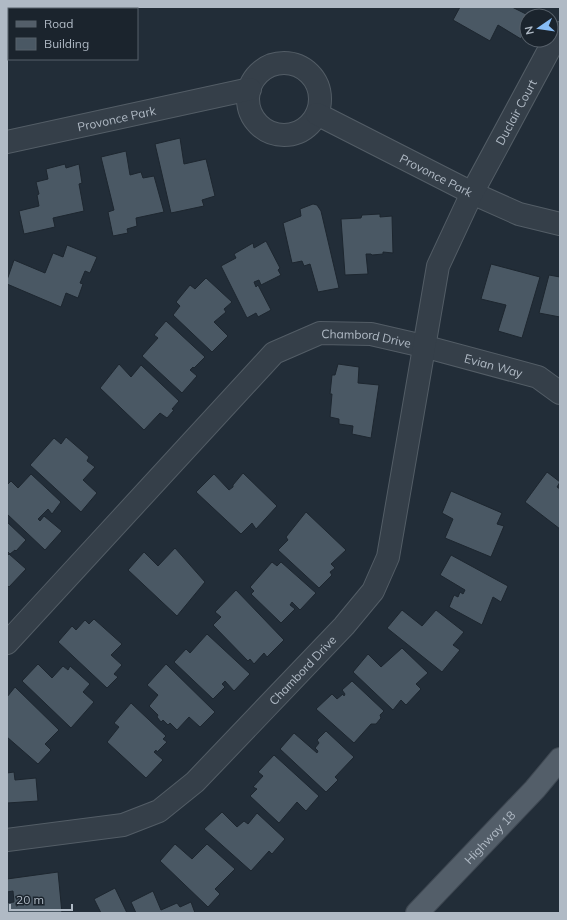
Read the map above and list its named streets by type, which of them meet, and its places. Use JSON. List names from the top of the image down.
{
  "streets": {
    "main road": ["Highway 18"],
    "street": [
      "Duclair Court",
      "Provonce Park",
      "Chambord Drive",
      "Evian Way"
    ]
  },
  "crossings": [
    ["Duclair Court", "Provonce Park"],
    ["Duclair Court", "Chambord Drive"],
    ["Provonce Park", "Chambord Drive"],
    ["Chambord Drive", "Evian Way"]
  ],
  "legend": ["Road", "Building"],
  "scale_bar": "20 m",
  "north": "left"
}
